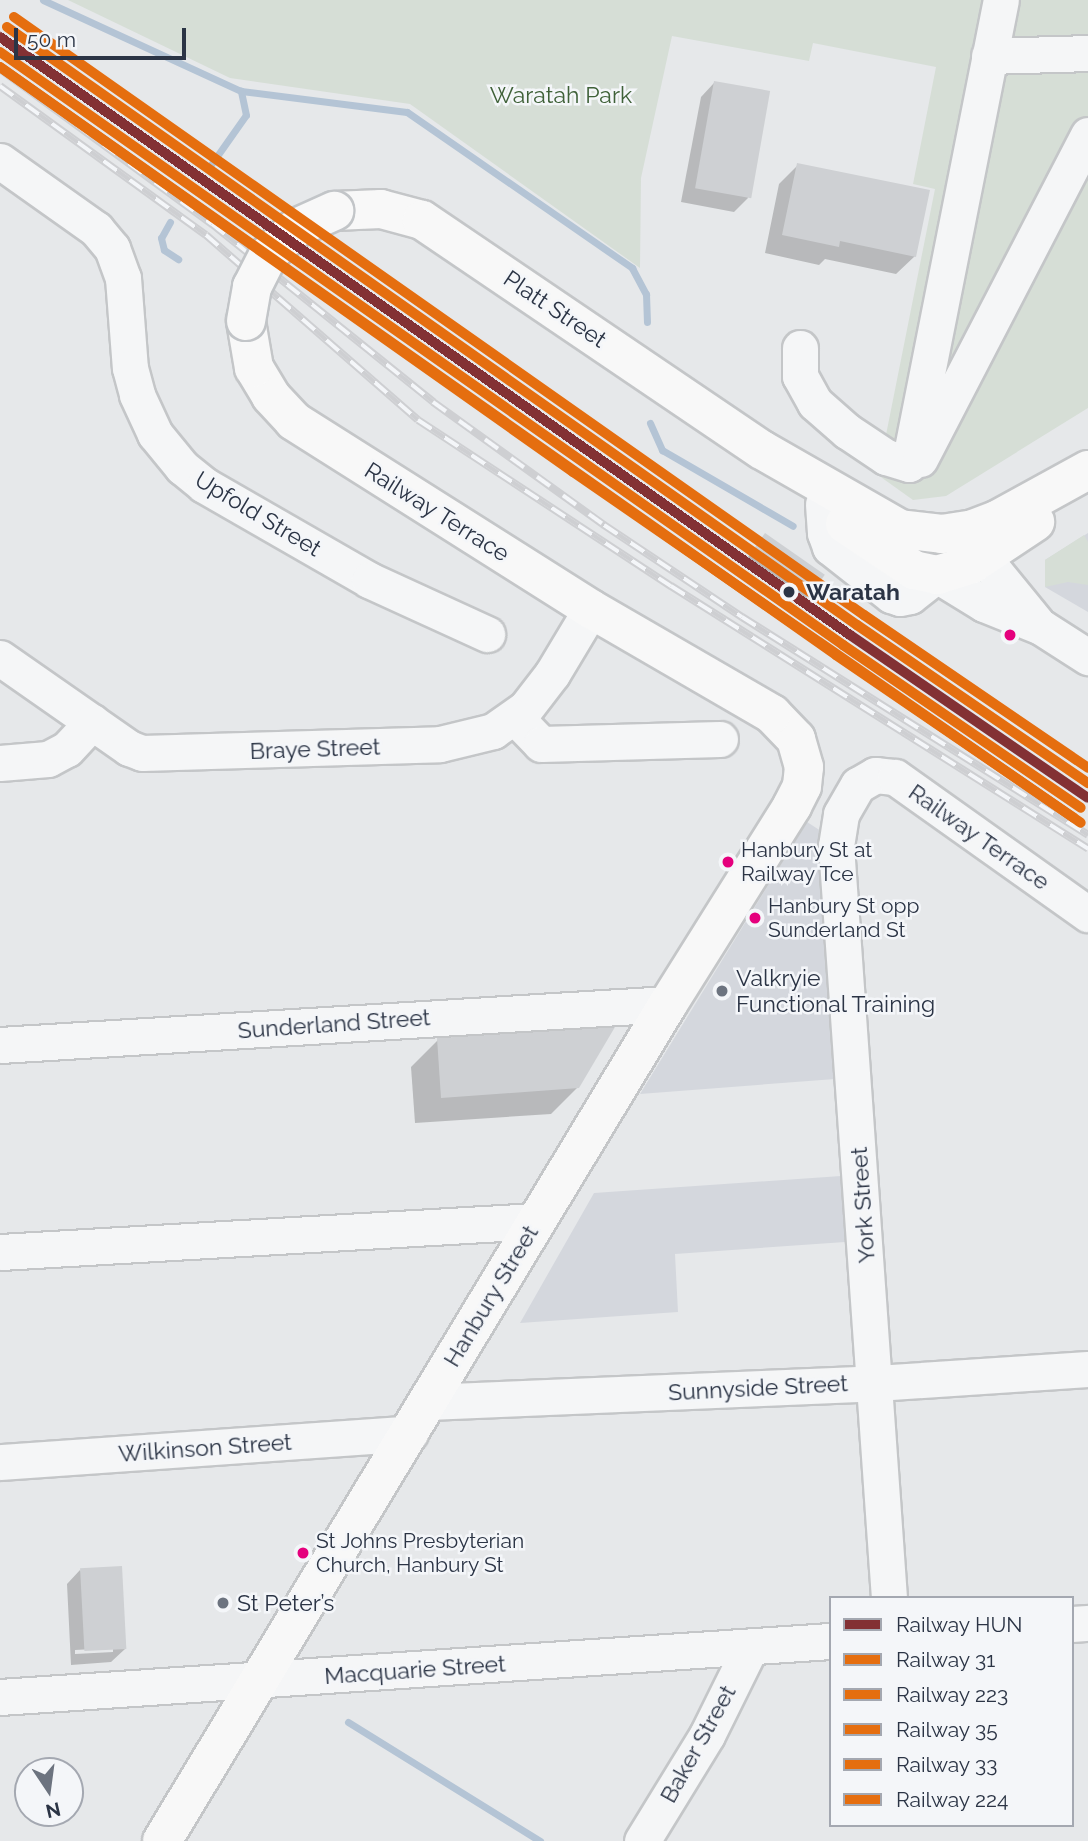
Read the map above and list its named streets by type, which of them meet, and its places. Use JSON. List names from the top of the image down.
{
  "streets": {
    "main road": ["Platt Street", "Railway Terrace", "Hanbury Street"],
    "street": [
      "Upfold Street",
      "Braye Street",
      "Sunderland Street",
      "York Street",
      "Sunnyside Street",
      "Wilkinson Street",
      "Macquarie Street",
      "Baker Street"
    ]
  },
  "crossings": [
    ["Platt Street", "Railway Terrace"],
    ["Railway Terrace", "Braye Street"],
    ["Railway Terrace", "York Street"],
    ["Railway Terrace", "Hanbury Street"],
    ["Sunderland Street", "Hanbury Street"],
    ["York Street", "Sunnyside Street"],
    ["Hanbury Street", "Sunnyside Street"],
    ["Hanbury Street", "Wilkinson Street"],
    ["Hanbury Street", "Macquarie Street"],
    ["Sunnyside Street", "Wilkinson Street"],
    ["Macquarie Street", "Baker Street"]
  ],
  "parks": ["Waratah Park"],
  "places": [
    "Waratah",
    "Hanbury St at Railway Tce",
    "Hanbury St opp Sunderland St",
    "Valkryie Functional Training",
    "St Johns Presbyterian Church, Hanbury St",
    "St Peter’s"
  ],
  "lines": [
    "rail line 33",
    "rail line 223",
    "rail line HUN",
    "rail line 31",
    "rail line 35",
    "rail line 224"
  ],
  "legend": [
    "Railway HUN",
    "Railway 31",
    "Railway 223",
    "Railway 35",
    "Railway 33",
    "Railway 224"
  ],
  "scale_bar": "50 m",
  "north": "bottom"
}
